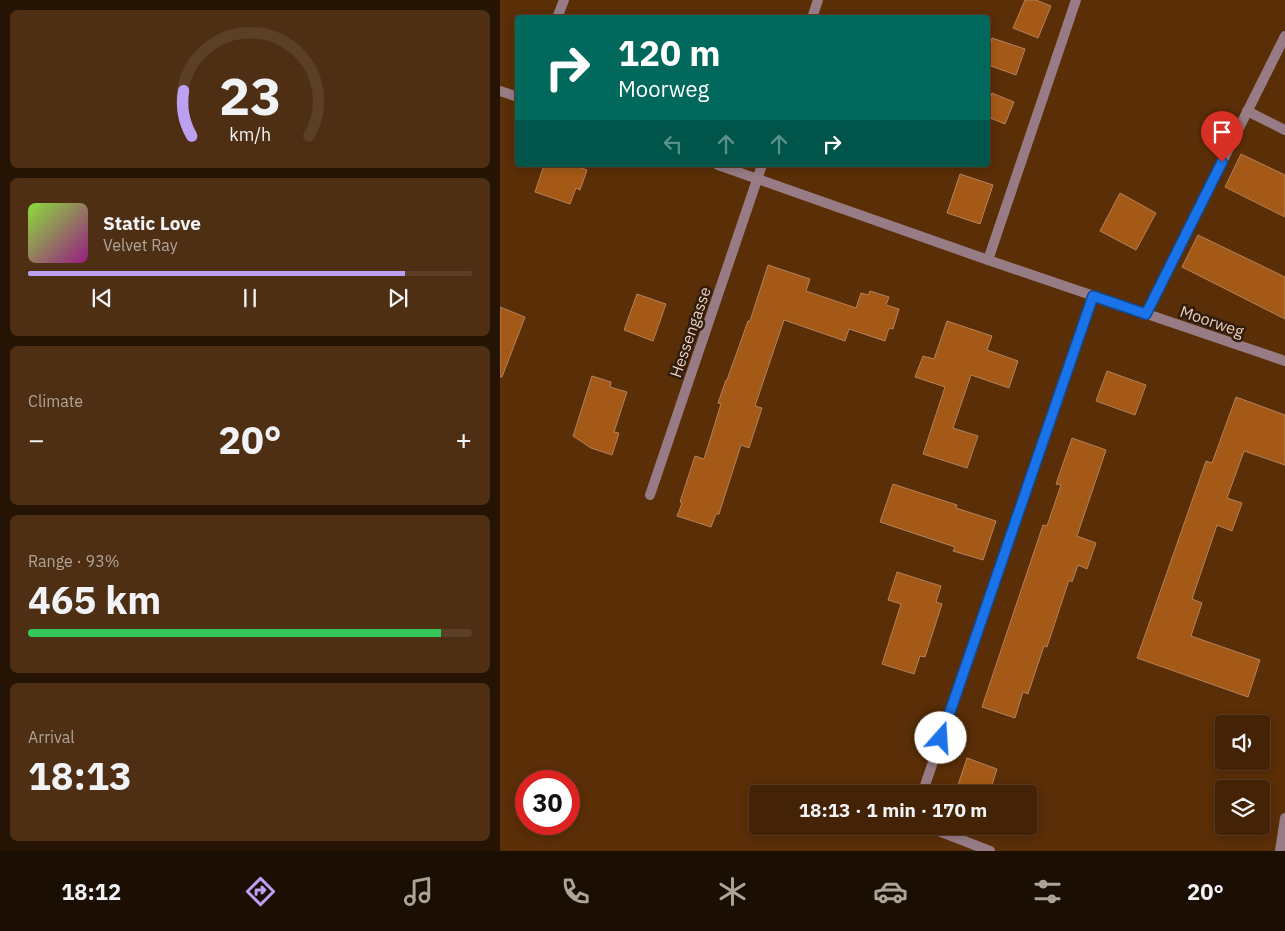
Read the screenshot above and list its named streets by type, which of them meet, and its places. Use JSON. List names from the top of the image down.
{
  "streets": {
    "street": ["Moorweg", "Hessengasse"]
  },
  "crossings": [
    ["Moorweg", "Hessengasse"]
  ],
  "page": {
    "turn": ["120 m", "Moorweg"],
    "song": ["Static Love", "Velvet Ray"],
    "tile": [
      "Climate",
      ["Range · 93%", "465 km"],
      ["Arrival", "18:13"]
    ],
    "heat": ["−", "20°", "+"],
    "limit": "30",
    "trip": "18:13 · 1 min · 170 m",
    "tabs": ["18:12", "20°"],
    "gauge": ["23", "km/h"]
  }
}
